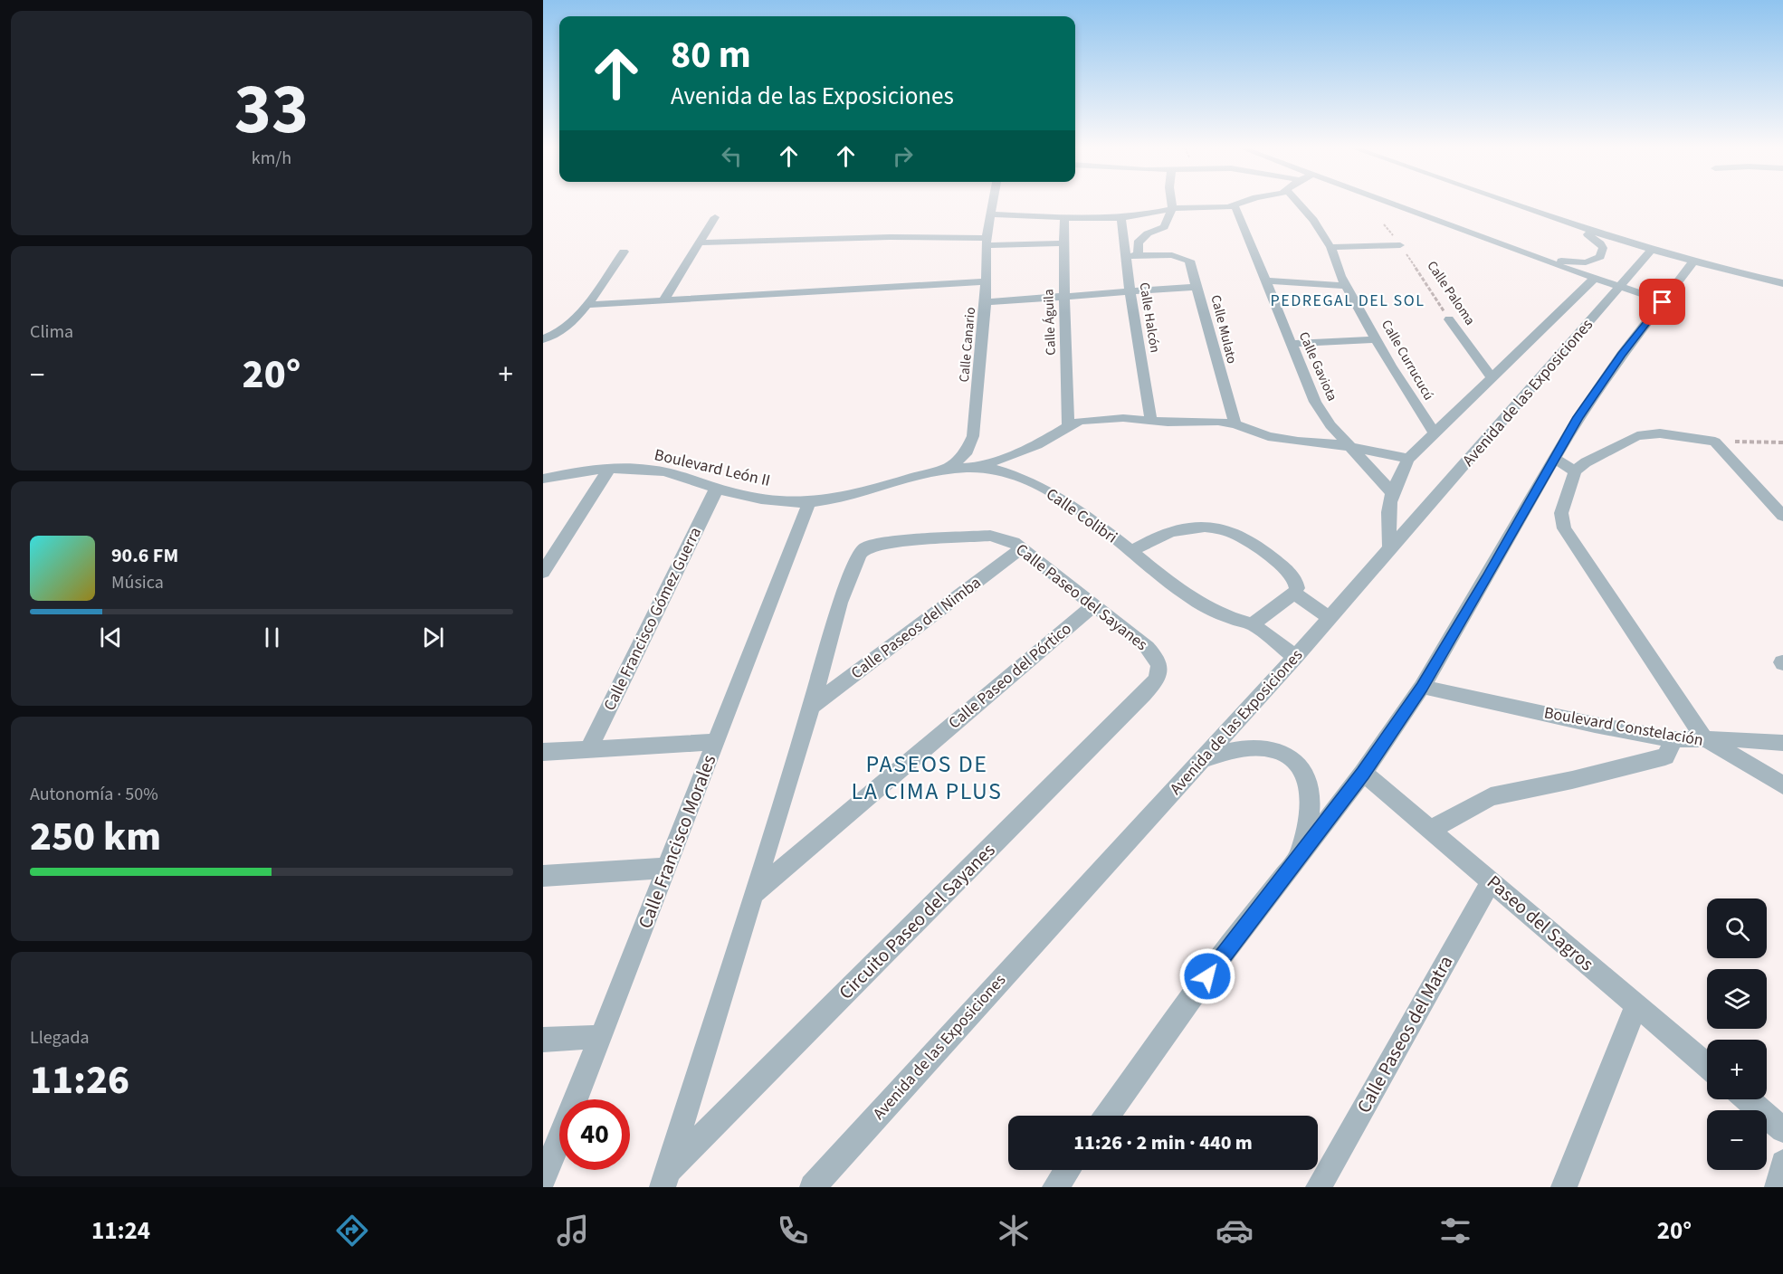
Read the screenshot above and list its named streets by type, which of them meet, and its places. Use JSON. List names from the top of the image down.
{
  "streets": {
    "street": [
      "Calle Paloma",
      "Calle Halcón",
      "Calle Águila",
      "Calle Mulato",
      "Calle Canario",
      "Calle Currucucú",
      "Calle Gaviota",
      "Avenida de las Exposiciones",
      "Boulevard León II",
      "Calle Colibri",
      "Calle Paseo del Sayanes",
      "Calle Francisco Gómez Guerra",
      "Calle Paseos del Nimba",
      "Calle Paseo del Pórtico",
      "Boulevard Constelación",
      "Calle Francisco Morales",
      "Circuito Paseo del Sayanes",
      "Paseo del Sagros",
      "Calle Paseos del Matra"
    ]
  },
  "crossings": [
    ["Calle Canario", "Calle Colibri"],
    ["Boulevard León II", "Calle Colibri"],
    ["Boulevard León II", "Calle Francisco Gómez Guerra"],
    ["Boulevard León II", "Calle Francisco Morales"],
    ["Calle Colibri", "Calle Francisco Morales"],
    ["Calle Paseo del Sayanes", "Calle Paseos del Nimba"],
    ["Calle Paseo del Sayanes", "Calle Paseo del Pórtico"],
    ["Calle Paseo del Sayanes", "Circuito Paseo del Sayanes"],
    ["Calle Paseos del Nimba", "Circuito Paseo del Sayanes"],
    ["Calle Paseo del Pórtico", "Circuito Paseo del Sayanes"],
    ["Paseo del Sagros", "Calle Paseos del Matra"]
  ],
  "districts": ["PEDREGAL DEL SOL", "PASEOS DE LA CIMA PLUS"],
  "page": {
    "tile": [
      ["33", "km/h"],
      "Clima",
      ["Autonomía · 50%", "250 km"],
      ["Llegada", "11:26"]
    ],
    "turn": ["80 m", "Avenida de las Exposiciones"],
    "heat": ["−", "20°", "+"],
    "song": ["90.6 FM", "Música"],
    "map_buttons": ["+", "−"],
    "limit": "40",
    "trip": "11:26 · 2 min · 440 m",
    "tabs": ["11:24", "20°"]
  }
}
